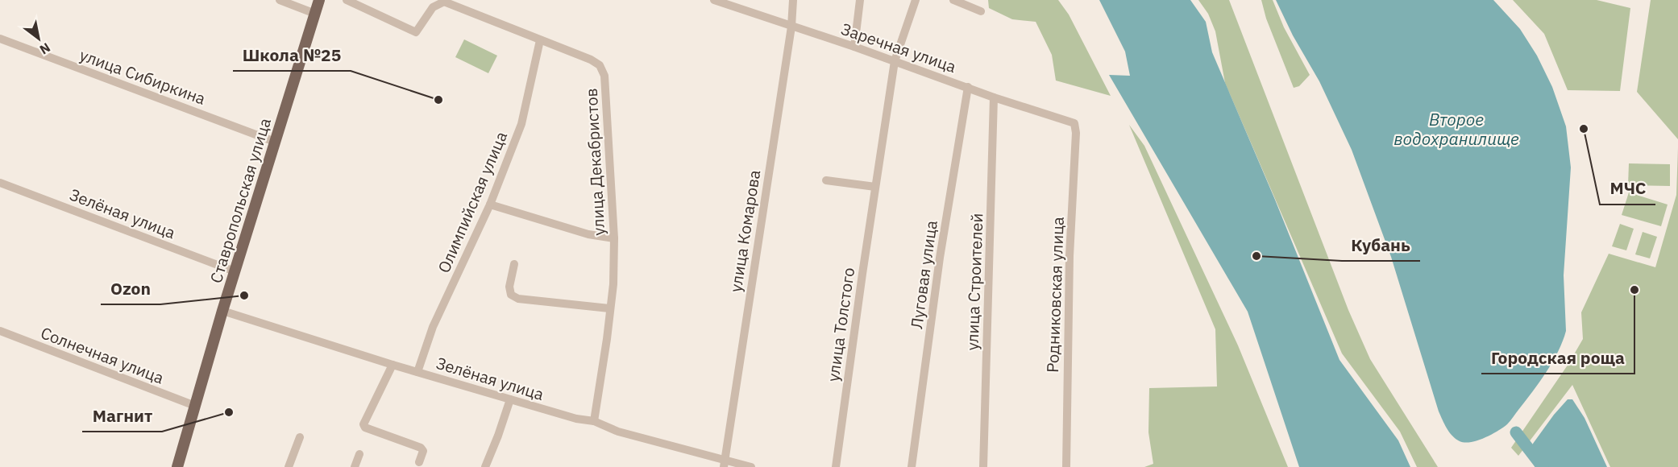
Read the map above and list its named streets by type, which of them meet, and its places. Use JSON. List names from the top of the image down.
{
  "streets": {
    "main road": ["Ставропольская улица"],
    "street": [
      "Заречная улица",
      "улица Сибиркина",
      "улица Декабристов",
      "Олимпийская улица",
      "Зелёная улица",
      "улица Комарова",
      "Луговая улица",
      "улица Строителей",
      "Родниковская улица",
      "улица Толстого",
      "Солнечная улица"
    ]
  },
  "crossings": [
    ["Заречная улица", "улица Комарова"],
    ["Заречная улица", "Луговая улица"],
    ["Заречная улица", "улица Строителей"],
    ["Заречная улица", "Родниковская улица"],
    ["Заречная улица", "улица Толстого"],
    ["улица Сибиркина", "Ставропольская улица"],
    ["улица Декабристов", "Олимпийская улица"],
    ["улица Декабристов", "Зелёная улица"],
    ["Ставропольская улица", "Зелёная улица"],
    ["Ставропольская улица", "Солнечная улица"],
    ["Олимпийская улица", "Зелёная улица"],
    ["Зелёная улица", "улица Комарова"]
  ],
  "water": ["Второе водохранилище"],
  "places": [
    "Школа №25",
    "МЧС",
    "Кубань",
    "Городская роща",
    "Ozon",
    "Магнит"
  ],
  "north": "bottom right"
}
